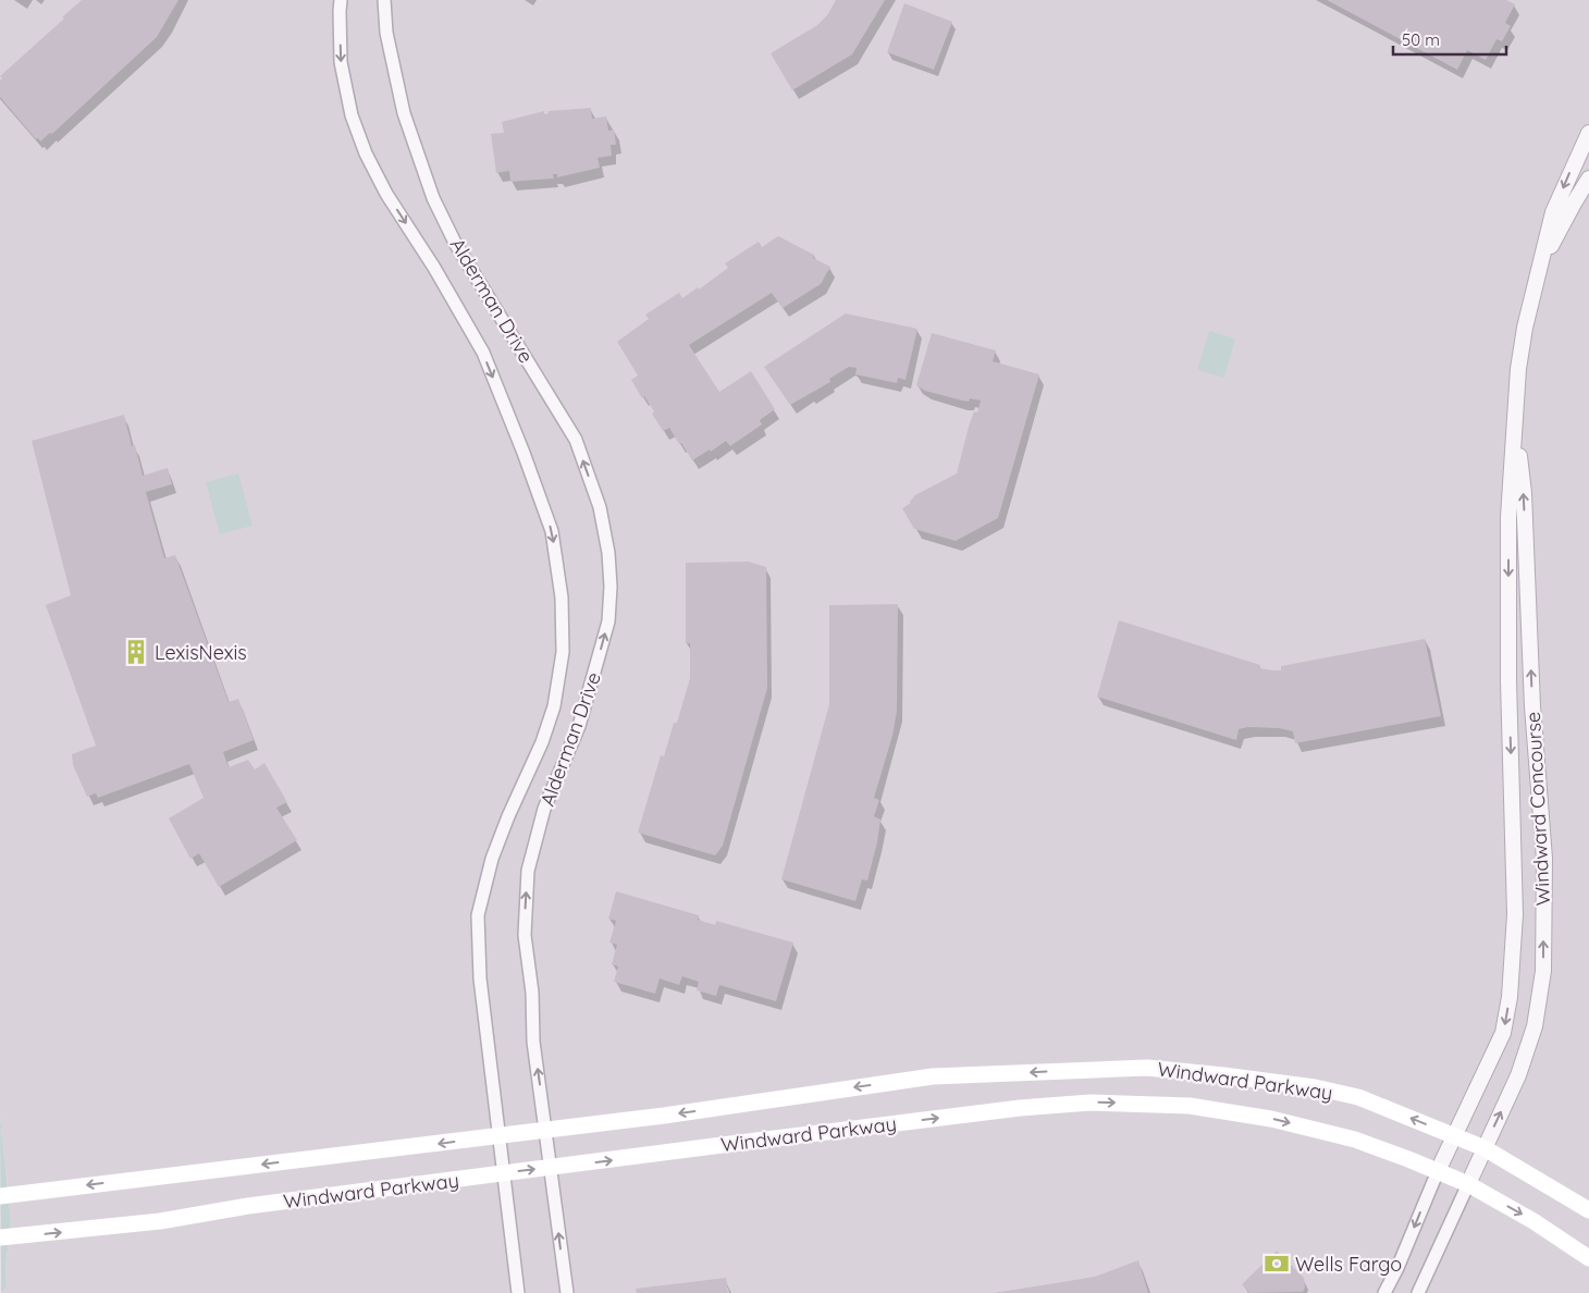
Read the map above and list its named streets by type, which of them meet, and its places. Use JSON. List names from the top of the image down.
{
  "streets": {
    "main road": ["Windward Parkway"],
    "street": ["Alderman Drive", "Windward Concourse"]
  },
  "crossings": [
    ["Alderman Drive", "Windward Parkway"],
    ["Windward Concourse", "Windward Parkway"]
  ],
  "places": {
    "building": ["LexisNexis"],
    "bank": ["Wells Fargo"]
  },
  "scale_bar": "50 m"
}
